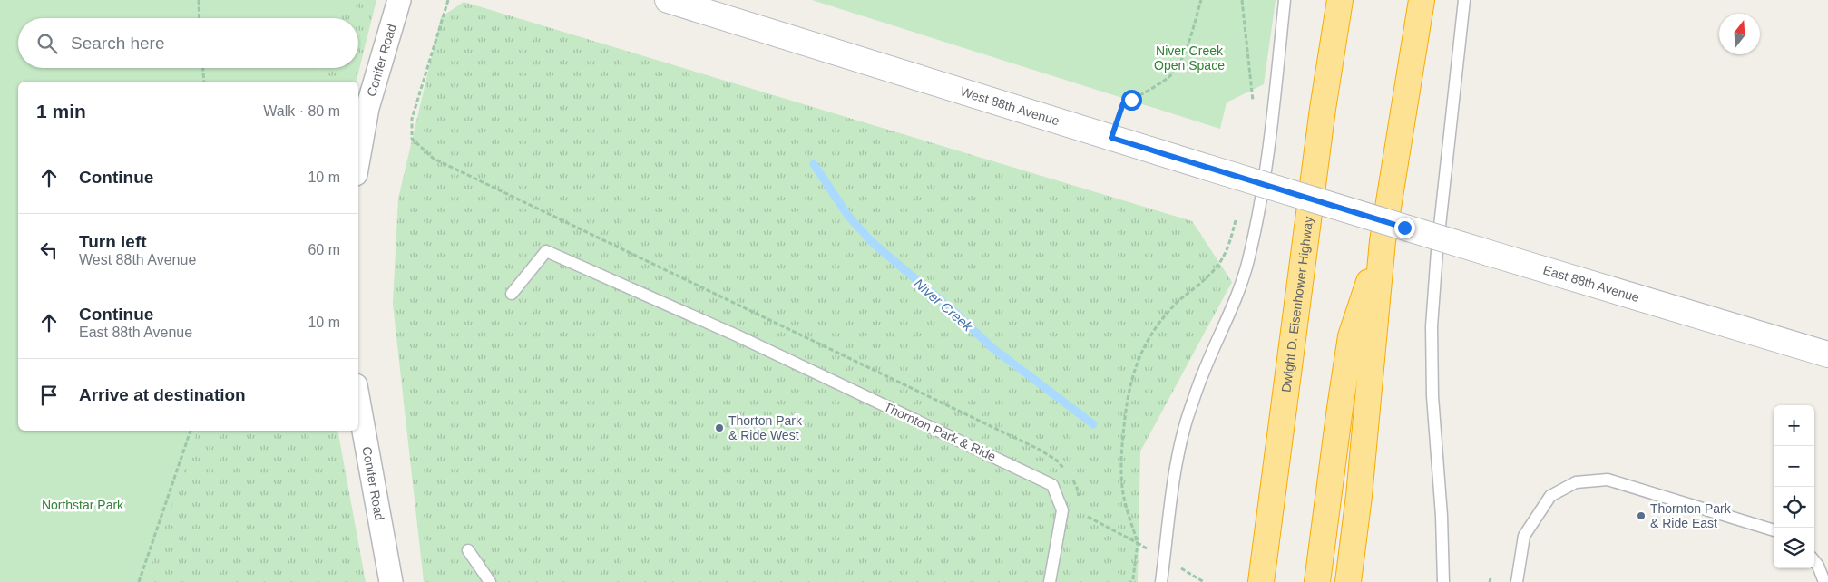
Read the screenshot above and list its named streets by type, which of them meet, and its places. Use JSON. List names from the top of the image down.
{
  "streets": {
    "highway": ["Dwight D. Eisenhower Highway"],
    "main road": ["West 88th Avenue", "East 88th Avenue"],
    "street": ["Conifer Road"],
    "lane": ["Thornton Park & Ride"]
  },
  "crossings": [
    ["West 88th Avenue", "East 88th Avenue"]
  ],
  "water": ["Niver Creek"],
  "parks": ["Niver Creek Open Space", "Northstar Park"],
  "places": ["Thorton Park & Ride West", "Thornton Park & Ride East"],
  "north": "top",
  "page": {
    "search": "Search here",
    "heading": ["1 min", "Walk · 80 m"],
    "list": [
      ["Continue", "10 m"],
      ["Turn left", "West 88th Avenue", "60 m"],
      ["Continue", "East 88th Avenue", "10 m"],
      "Arrive at destination"
    ],
    "map_buttons": ["+", "−"]
  }
}
